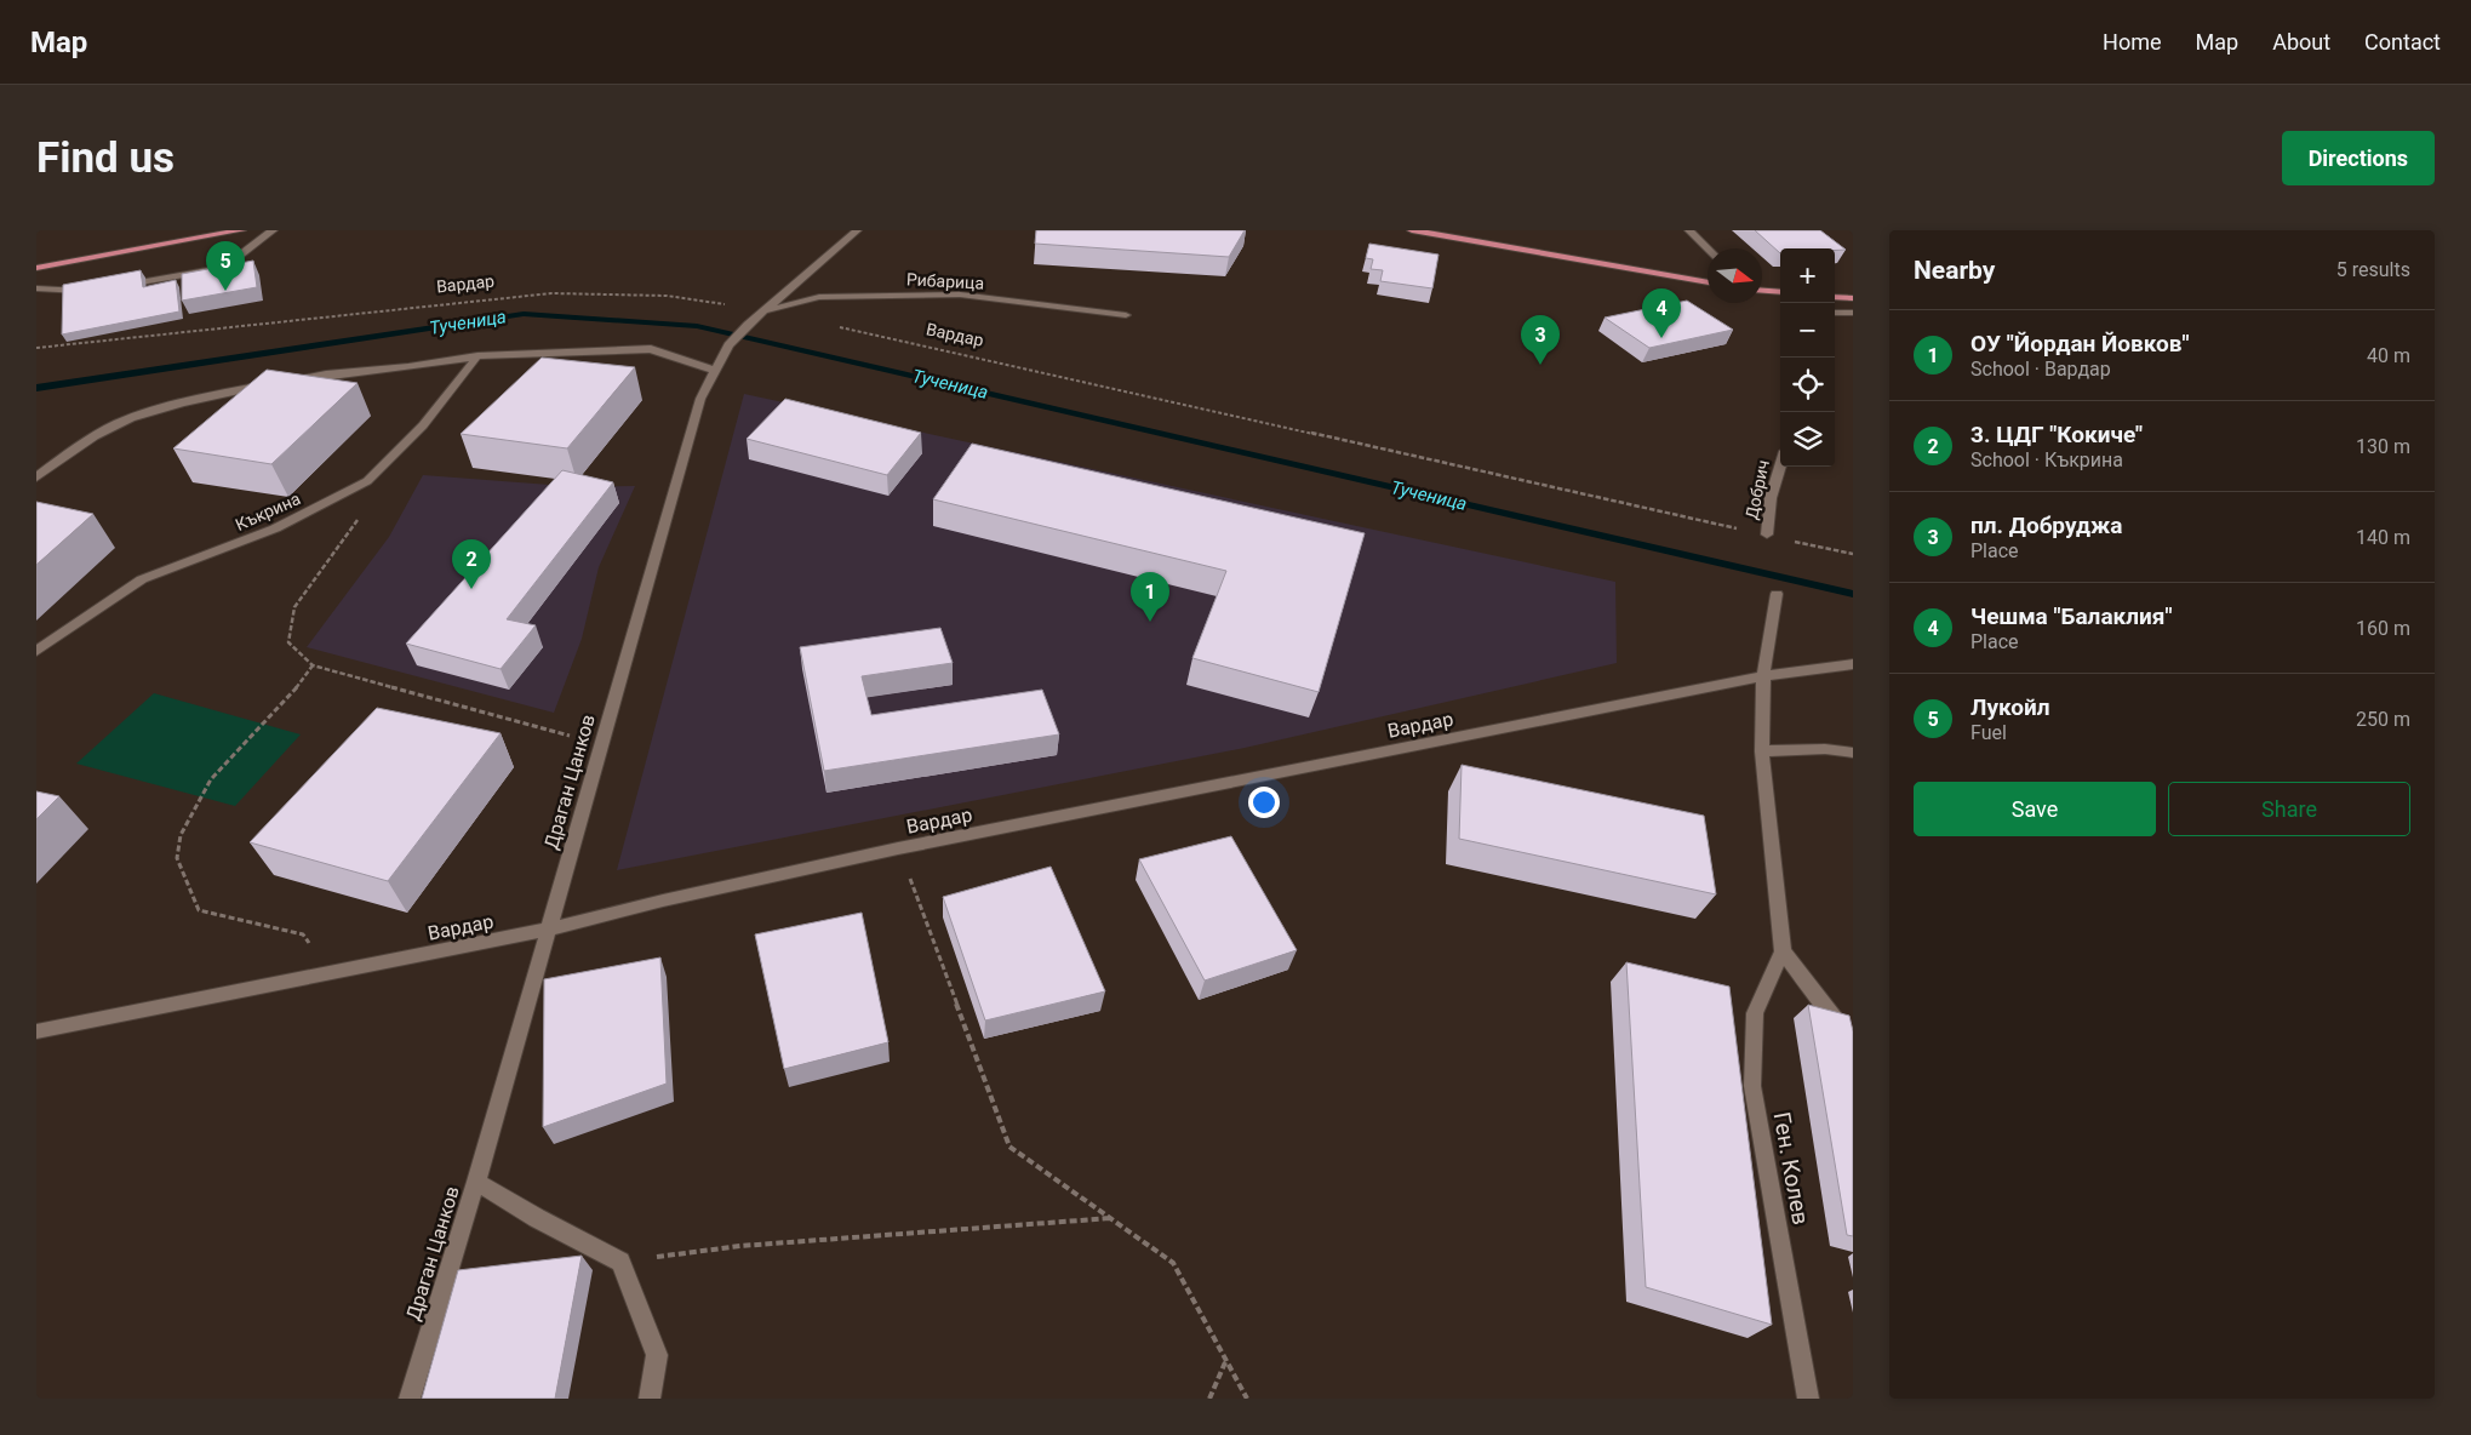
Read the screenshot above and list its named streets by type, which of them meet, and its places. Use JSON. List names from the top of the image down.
{
  "streets": {
    "street": [
      "Рибарица",
      "Вардар",
      "Добрич",
      "Къкрина",
      "Драган Цанков",
      "Ген. Колев"
    ]
  },
  "crossings": [
    ["Рибарица", "Вардар"],
    ["Рибарица", "Драган Цанков"],
    ["Вардар", "Добрич"],
    ["Вардар", "Драган Цанков"]
  ],
  "water": ["Тученица"],
  "north": "right",
  "page": {
    "header": "Map",
    "nav": [
      "Home",
      "Map",
      "About",
      "Contact"
    ],
    "buttons": [
      "Directions",
      ["Save", "Share"]
    ],
    "title": "Find us",
    "heading": ["Nearby", "5 results"],
    "pins": [
      "5",
      "4",
      "3",
      "2",
      "1"
    ],
    "map_buttons": ["+", "−"],
    "list": [
      {
        "mark": "1",
        "name": "ОУ \"Йордан Йовков\"",
        "note": "School · Вардар",
        "value": "40 m"
      },
      {
        "mark": "2",
        "name": "3. ЦДГ \"Кокиче\"",
        "note": "School · Къкрина",
        "value": "130 m"
      },
      {
        "mark": "3",
        "name": "пл. Добруджа",
        "note": "Place",
        "value": "140 m"
      },
      {
        "mark": "4",
        "name": "Чешма \"Балаклия\"",
        "note": "Place",
        "value": "160 m"
      },
      {
        "mark": "5",
        "name": "Лукойл",
        "note": "Fuel",
        "value": "250 m"
      }
    ]
  }
}
